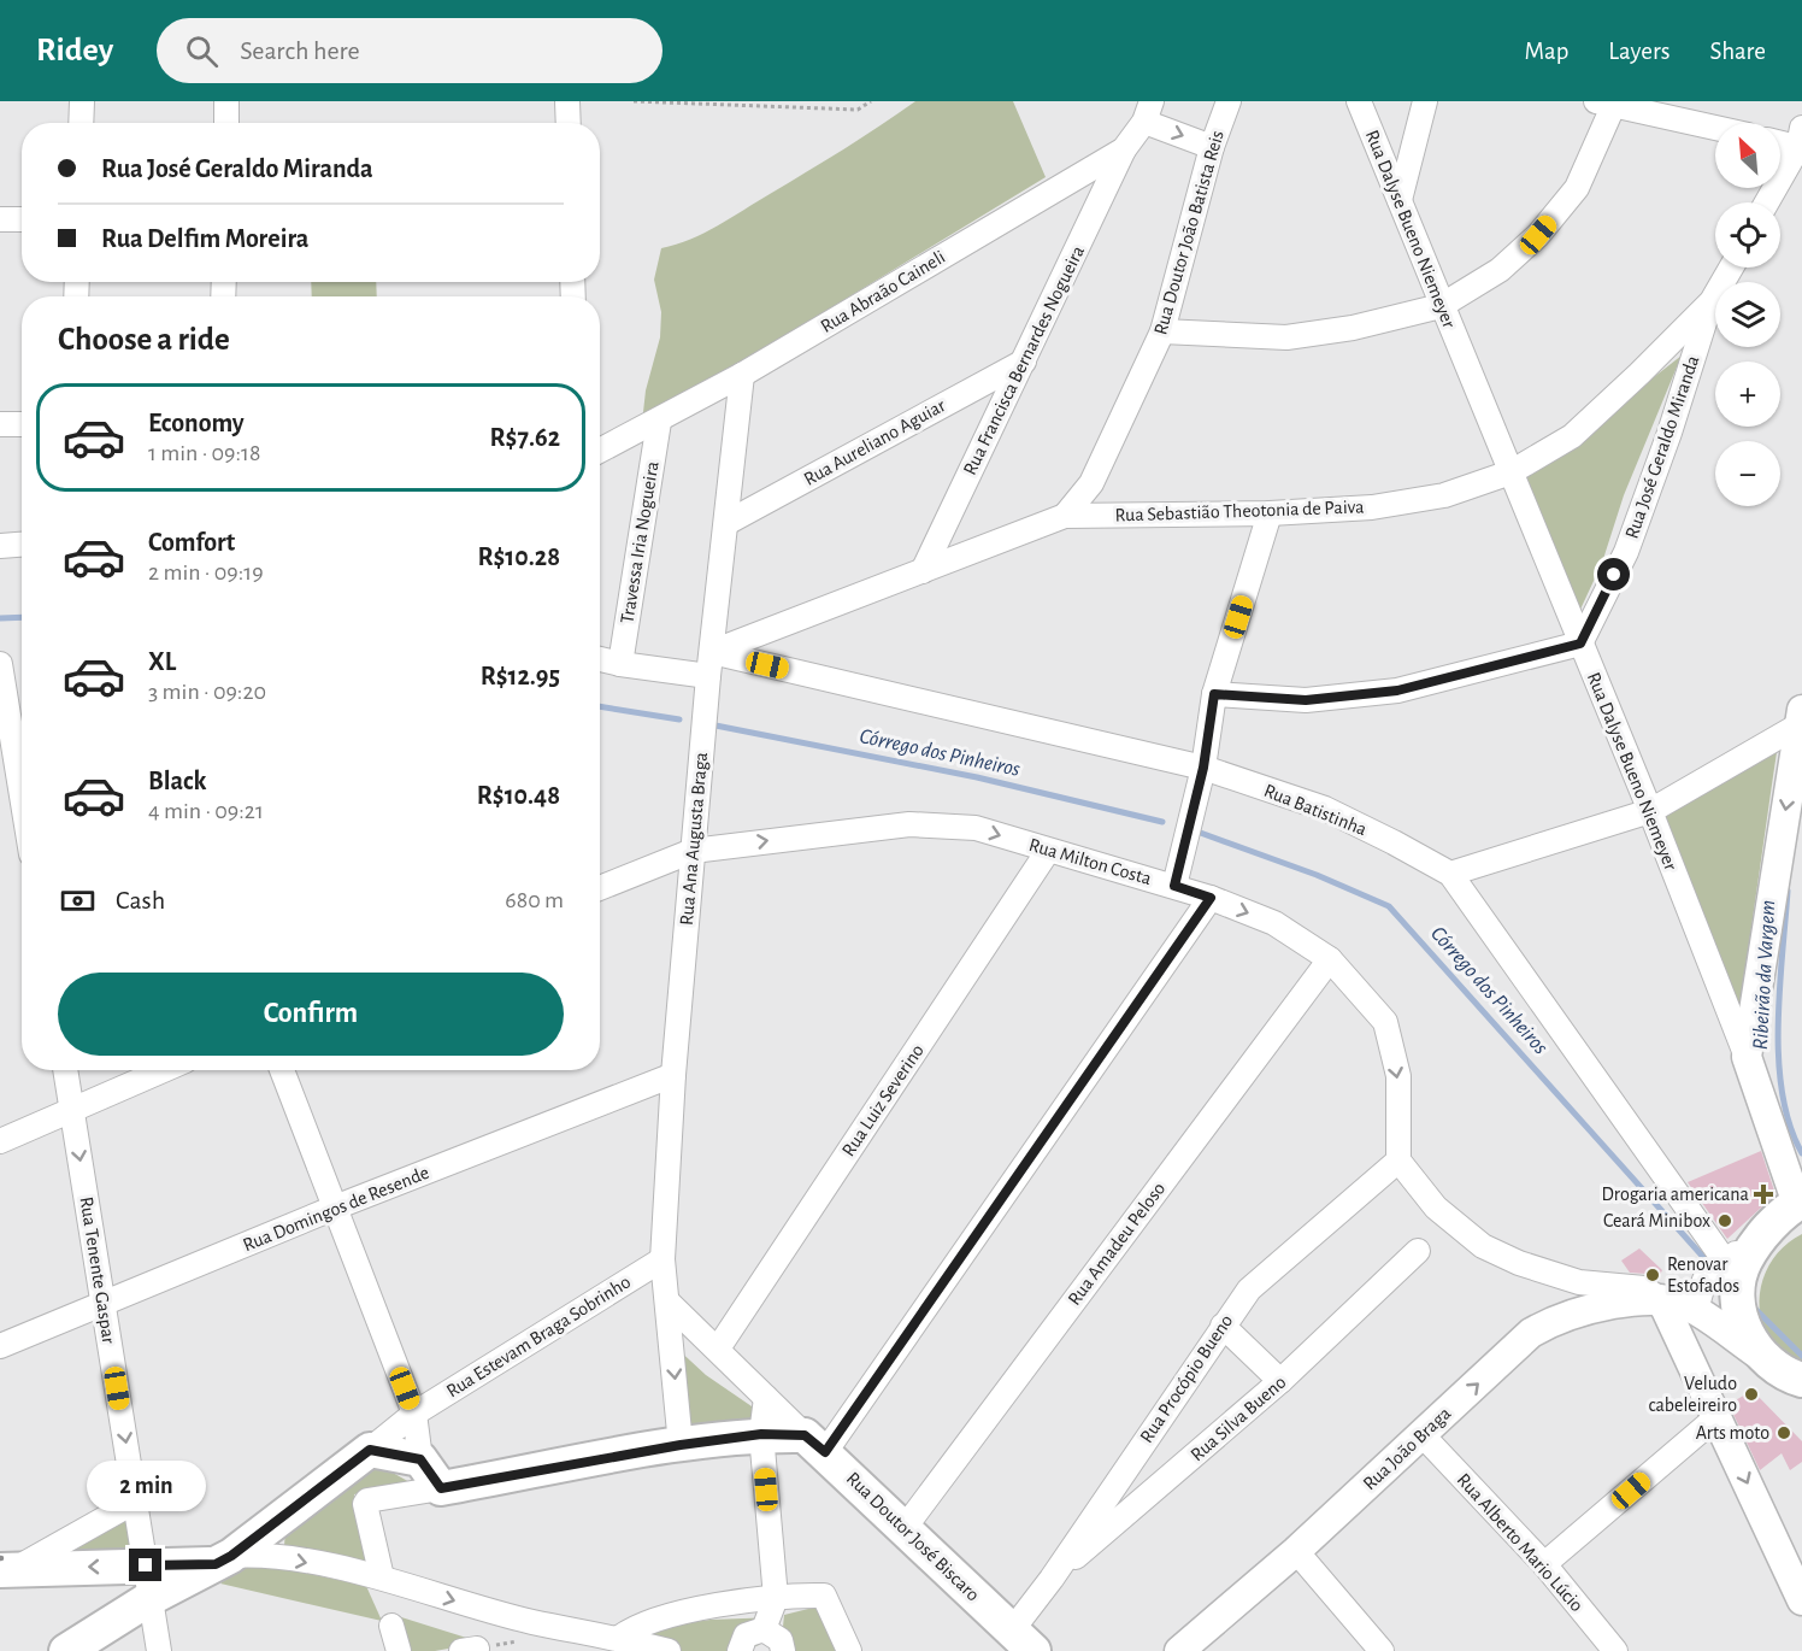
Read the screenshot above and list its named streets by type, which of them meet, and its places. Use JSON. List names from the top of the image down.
{
  "streets": {
    "main road": ["Rua Doutor José Biscaro"],
    "street": [
      "Rua Dalyse Bueno Niemeyer",
      "Rua Doutor João Batista Reis",
      "Rua Abraão Caineli",
      "Rua Francisca Bernardes Nogueira",
      "Rua Aureliano Aguiar",
      "Rua José Geraldo Miranda",
      "Rua Sebastião Theotonia de Paiva",
      "Travessa Iria Nogueira",
      "Rua Batistinha",
      "Rua Ana Augusta Braga",
      "Rua Milton Costa",
      "Rua Luiz Severino",
      "Rua Domingos de Resende",
      "Rua Amadeu Peloso",
      "Rua Tenente Gaspar",
      "Rua Estevam Braga Sobrinho",
      "Rua Procópio Bueno",
      "Rua Silva Bueno",
      "Rua João Braga",
      "Rua Alberto Mario Lúcio"
    ]
  },
  "crossings": [
    ["Rua Dalyse Bueno Niemeyer", "Rua José Geraldo Miranda"],
    ["Rua Dalyse Bueno Niemeyer", "Rua Sebastião Theotonia de Paiva"],
    ["Rua Doutor João Batista Reis", "Rua Sebastião Theotonia de Paiva"],
    ["Rua Abraão Caineli", "Rua Francisca Bernardes Nogueira"],
    ["Rua Abraão Caineli", "Travessa Iria Nogueira"],
    ["Rua Abraão Caineli", "Rua Ana Augusta Braga"],
    ["Rua Francisca Bernardes Nogueira", "Rua Aureliano Aguiar"],
    ["Rua Francisca Bernardes Nogueira", "Rua Sebastião Theotonia de Paiva"],
    ["Rua Aureliano Aguiar", "Rua Ana Augusta Braga"],
    ["Rua José Geraldo Miranda", "Rua Sebastião Theotonia de Paiva"],
    ["Rua Sebastião Theotonia de Paiva", "Rua Batistinha"],
    ["Rua Sebastião Theotonia de Paiva", "Rua Ana Augusta Braga"],
    ["Rua Batistinha", "Rua Ana Augusta Braga"],
    ["Rua Ana Augusta Braga", "Rua Milton Costa"],
    ["Rua Ana Augusta Braga", "Rua Domingos de Resende"],
    ["Rua Ana Augusta Braga", "Rua Estevam Braga Sobrinho"],
    ["Rua Ana Augusta Braga", "Rua Doutor José Biscaro"],
    ["Rua Milton Costa", "Rua Luiz Severino"],
    ["Rua Milton Costa", "Rua Amadeu Peloso"],
    ["Rua Milton Costa", "Rua Procópio Bueno"],
    ["Rua Luiz Severino", "Rua Doutor José Biscaro"],
    ["Rua Domingos de Resende", "Rua Tenente Gaspar"],
    ["Rua Amadeu Peloso", "Rua Doutor José Biscaro"],
    ["Rua Procópio Bueno", "Rua Silva Bueno"],
    ["Rua Procópio Bueno", "Rua Doutor José Biscaro"],
    ["Rua João Braga", "Rua Alberto Mario Lúcio"]
  ],
  "one_way": ["Rua Milton Costa", "Rua Tenente Gaspar"],
  "water": ["Córrego dos Pinheiros", "Ribeirão da Vargem"],
  "places": {
    "health": ["Drogaria americana"],
    "other": [
      "Ceará Minibox",
      "Renovar Estofados",
      "Veludo cabeleireiro",
      "Arts moto"
    ]
  },
  "north": "top left",
  "page": {
    "header": "Ridey",
    "search": "Search here",
    "nav": ["Map", "Layers", "Share"],
    "map_buttons": ["+", "−"],
    "banner": ["Rua José Geraldo Miranda", "Rua Delfim Moreira"],
    "heading": "Choose a ride",
    "list": [
      {
        "name": "Economy",
        "note": "1 min · 09:18",
        "value": "R$7.62"
      },
      {
        "name": "Comfort",
        "note": "2 min · 09:19",
        "value": "R$10.28"
      },
      {
        "name": "XL",
        "note": "3 min · 09:20",
        "value": "R$12.95"
      },
      {
        "name": "Black",
        "note": "4 min · 09:21",
        "value": "R$10.48"
      }
    ],
    "pay": ["Cash", "680 m"],
    "buttons": "Confirm",
    "bubble": "2 min"
  }
}
